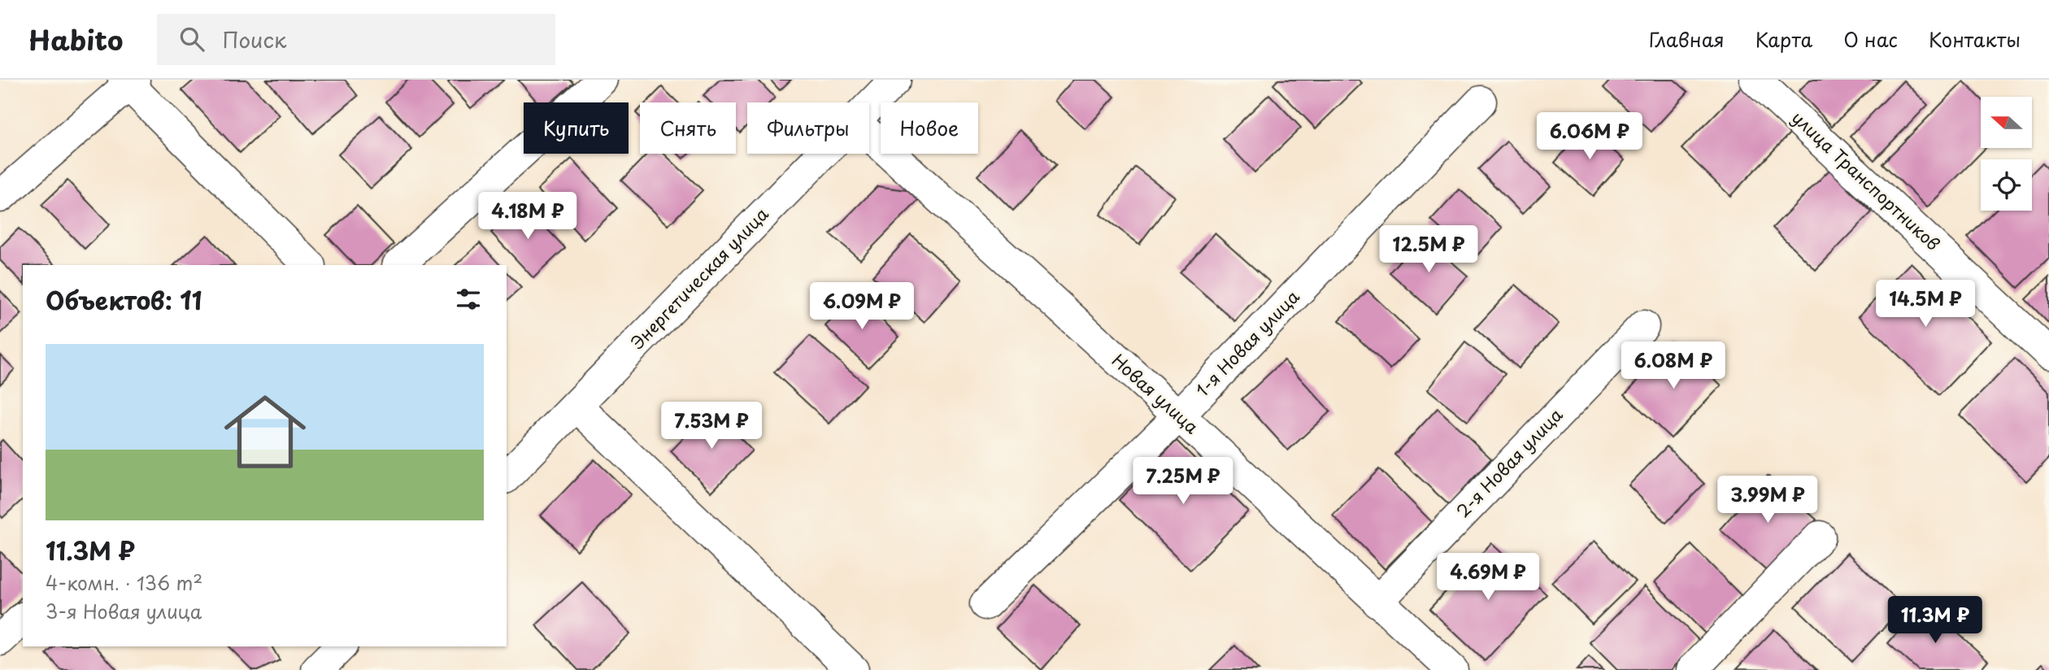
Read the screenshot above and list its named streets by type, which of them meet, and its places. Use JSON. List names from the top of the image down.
{
  "streets": {
    "street": [
      "улица Транспортников",
      "Энергетическая улица",
      "1-я Новая улица",
      "Новая улица",
      "2-я Новая улица"
    ]
  },
  "crossings": [
    ["1-я Новая улица", "Новая улица"],
    ["Новая улица", "2-я Новая улица"]
  ],
  "north": "left",
  "page": {
    "header": "Habito",
    "search": "Поиск",
    "nav": [
      "Главная",
      "Карта",
      "О нас",
      "Контакты"
    ],
    "chip": [
      "Купить",
      "Снять",
      "Фильтры",
      "Новое"
    ],
    "price": [
      "6.06M ₽",
      "4.18M ₽",
      "12.5M ₽",
      "14.5M ₽",
      "6.09M ₽",
      "6.08M ₽",
      "7.53M ₽",
      "7.25M ₽",
      "3.99M ₽",
      "4.69M ₽",
      "11.3M ₽"
    ],
    "heading": "Объектов: 11",
    "list": [
      {
        "name": "11.3M ₽",
        "note": "4-комн. · 136 m² · 3-я Новая улица"
      }
    ]
  }
}
